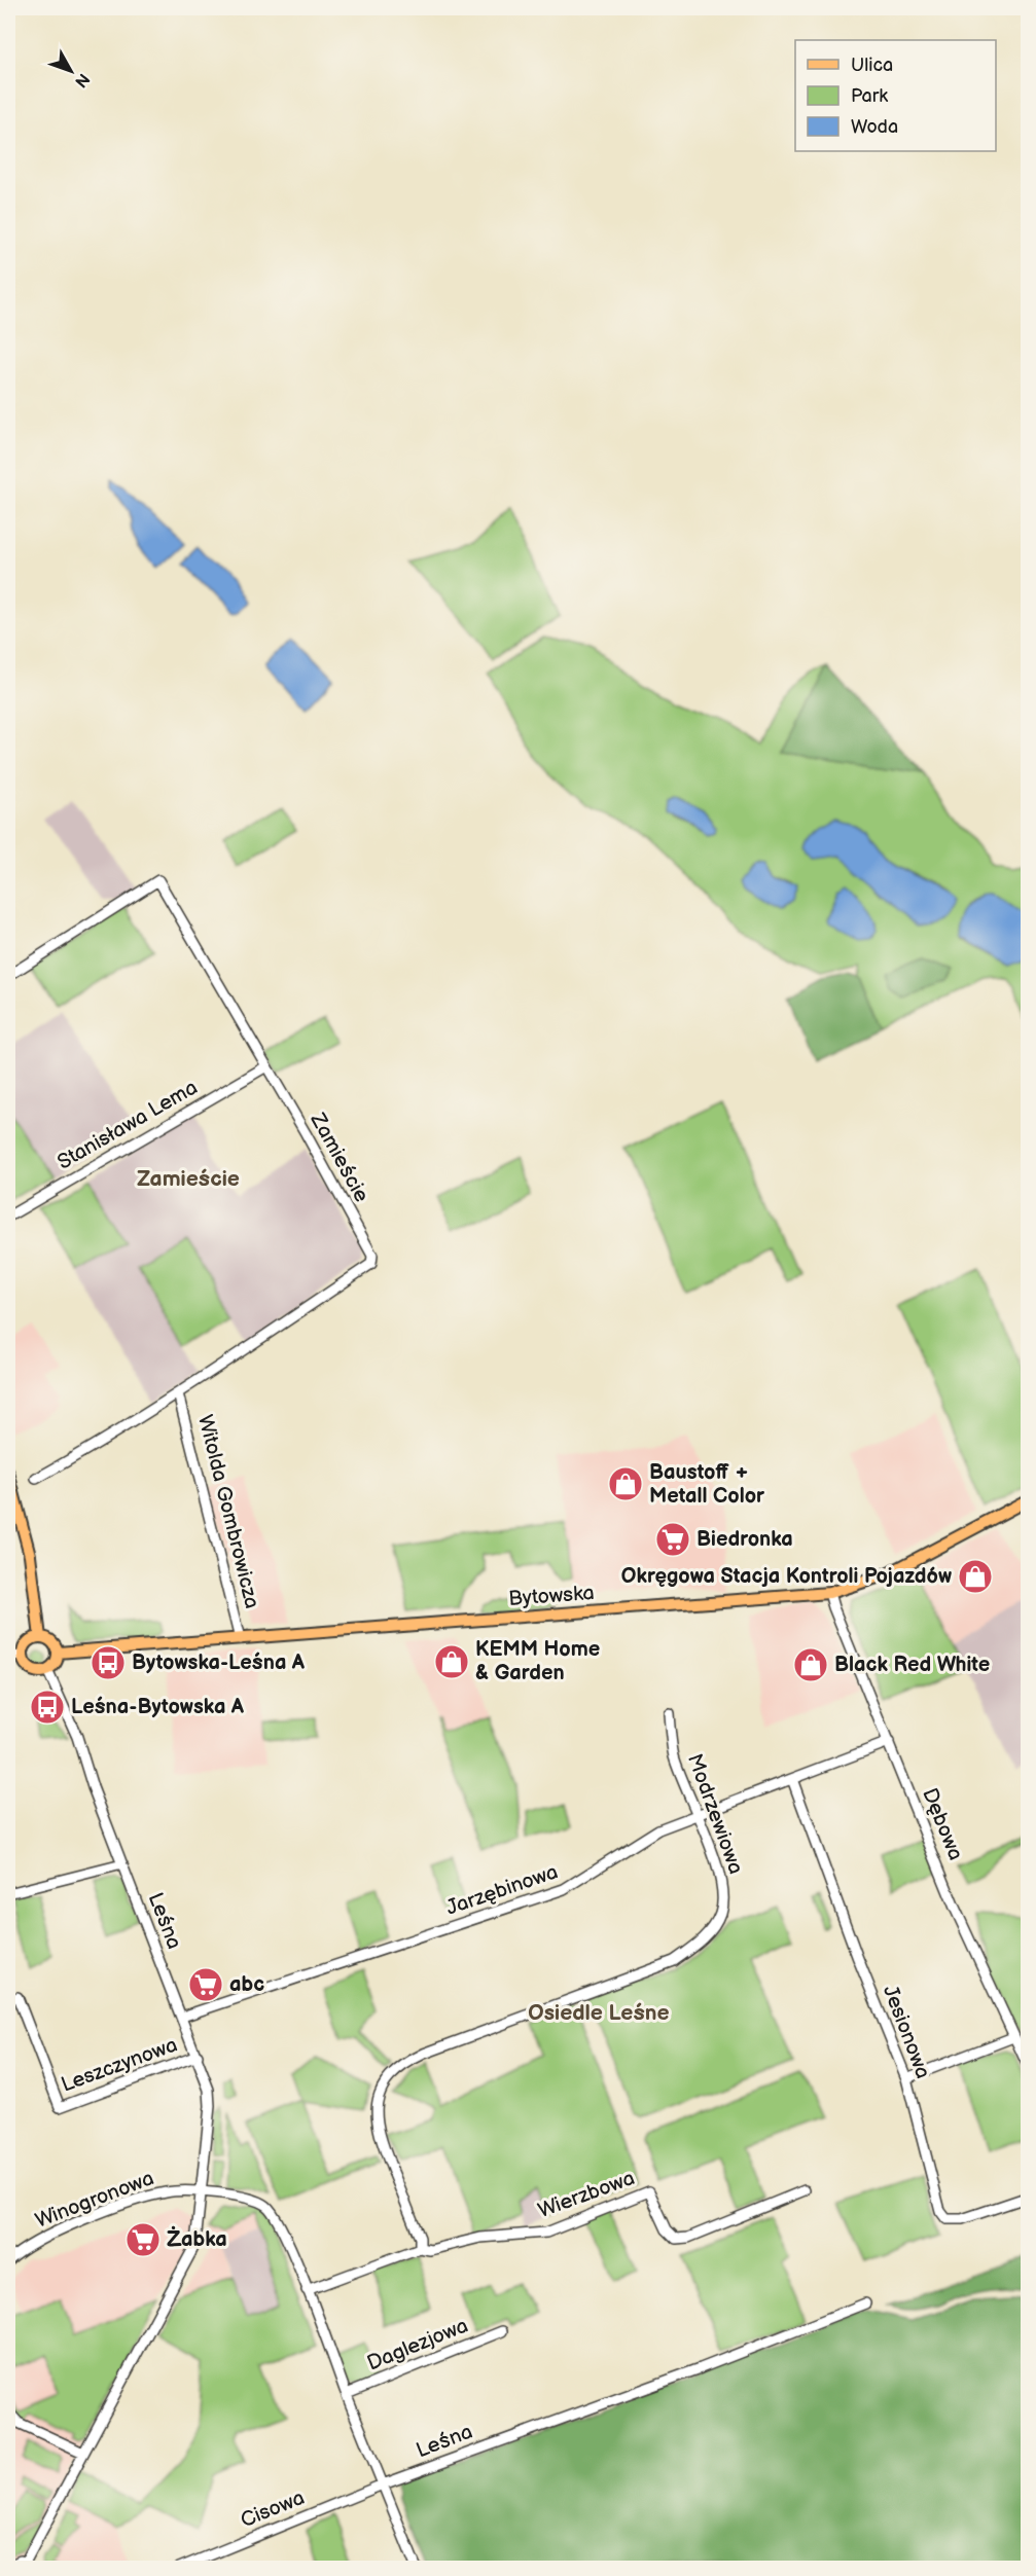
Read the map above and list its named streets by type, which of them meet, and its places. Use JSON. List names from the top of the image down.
{
  "streets": {
    "main road": ["Bytowska"],
    "street": [
      "Stanisława Lema",
      "Zamieście",
      "Witolda Gombrowicza",
      "Modrzewiowa",
      "Dębowa",
      "Jarzębinowa",
      "Leśna",
      "Jesionowa",
      "Leszczynowa",
      "Wierzbowa",
      "Winogronowa",
      "Daglezjowa",
      "Cisowa"
    ]
  },
  "crossings": [
    ["Stanisława Lema", "Zamieście"],
    ["Zamieście", "Witolda Gombrowicza"],
    ["Witolda Gombrowicza", "Bytowska"],
    ["Bytowska", "Dębowa"],
    ["Bytowska", "Leśna"],
    ["Modrzewiowa", "Jarzębinowa"],
    ["Modrzewiowa", "Wierzbowa"],
    ["Dębowa", "Jarzębinowa"],
    ["Jarzębinowa", "Leśna"],
    ["Jarzębinowa", "Jesionowa"],
    ["Leśna", "Leszczynowa"],
    ["Leśna", "Winogronowa"],
    ["Leśna", "Cisowa"]
  ],
  "districts": ["Zamieście", "Osiedle Leśne"],
  "places": {
    "shop": [
      "Baustoff + Metall Color",
      "Okręgowa Stacja Kontroli Pojazdów",
      "KEMM Home & Garden",
      "Black Red White"
    ],
    "supermarket": ["Biedronka", "abc", "Żabka"],
    "bus stop": ["Bytowska-Leśna A", "Leśna-Bytowska A"]
  },
  "legend": ["Ulica", "Park", "Woda"],
  "north": "bottom right"
}
